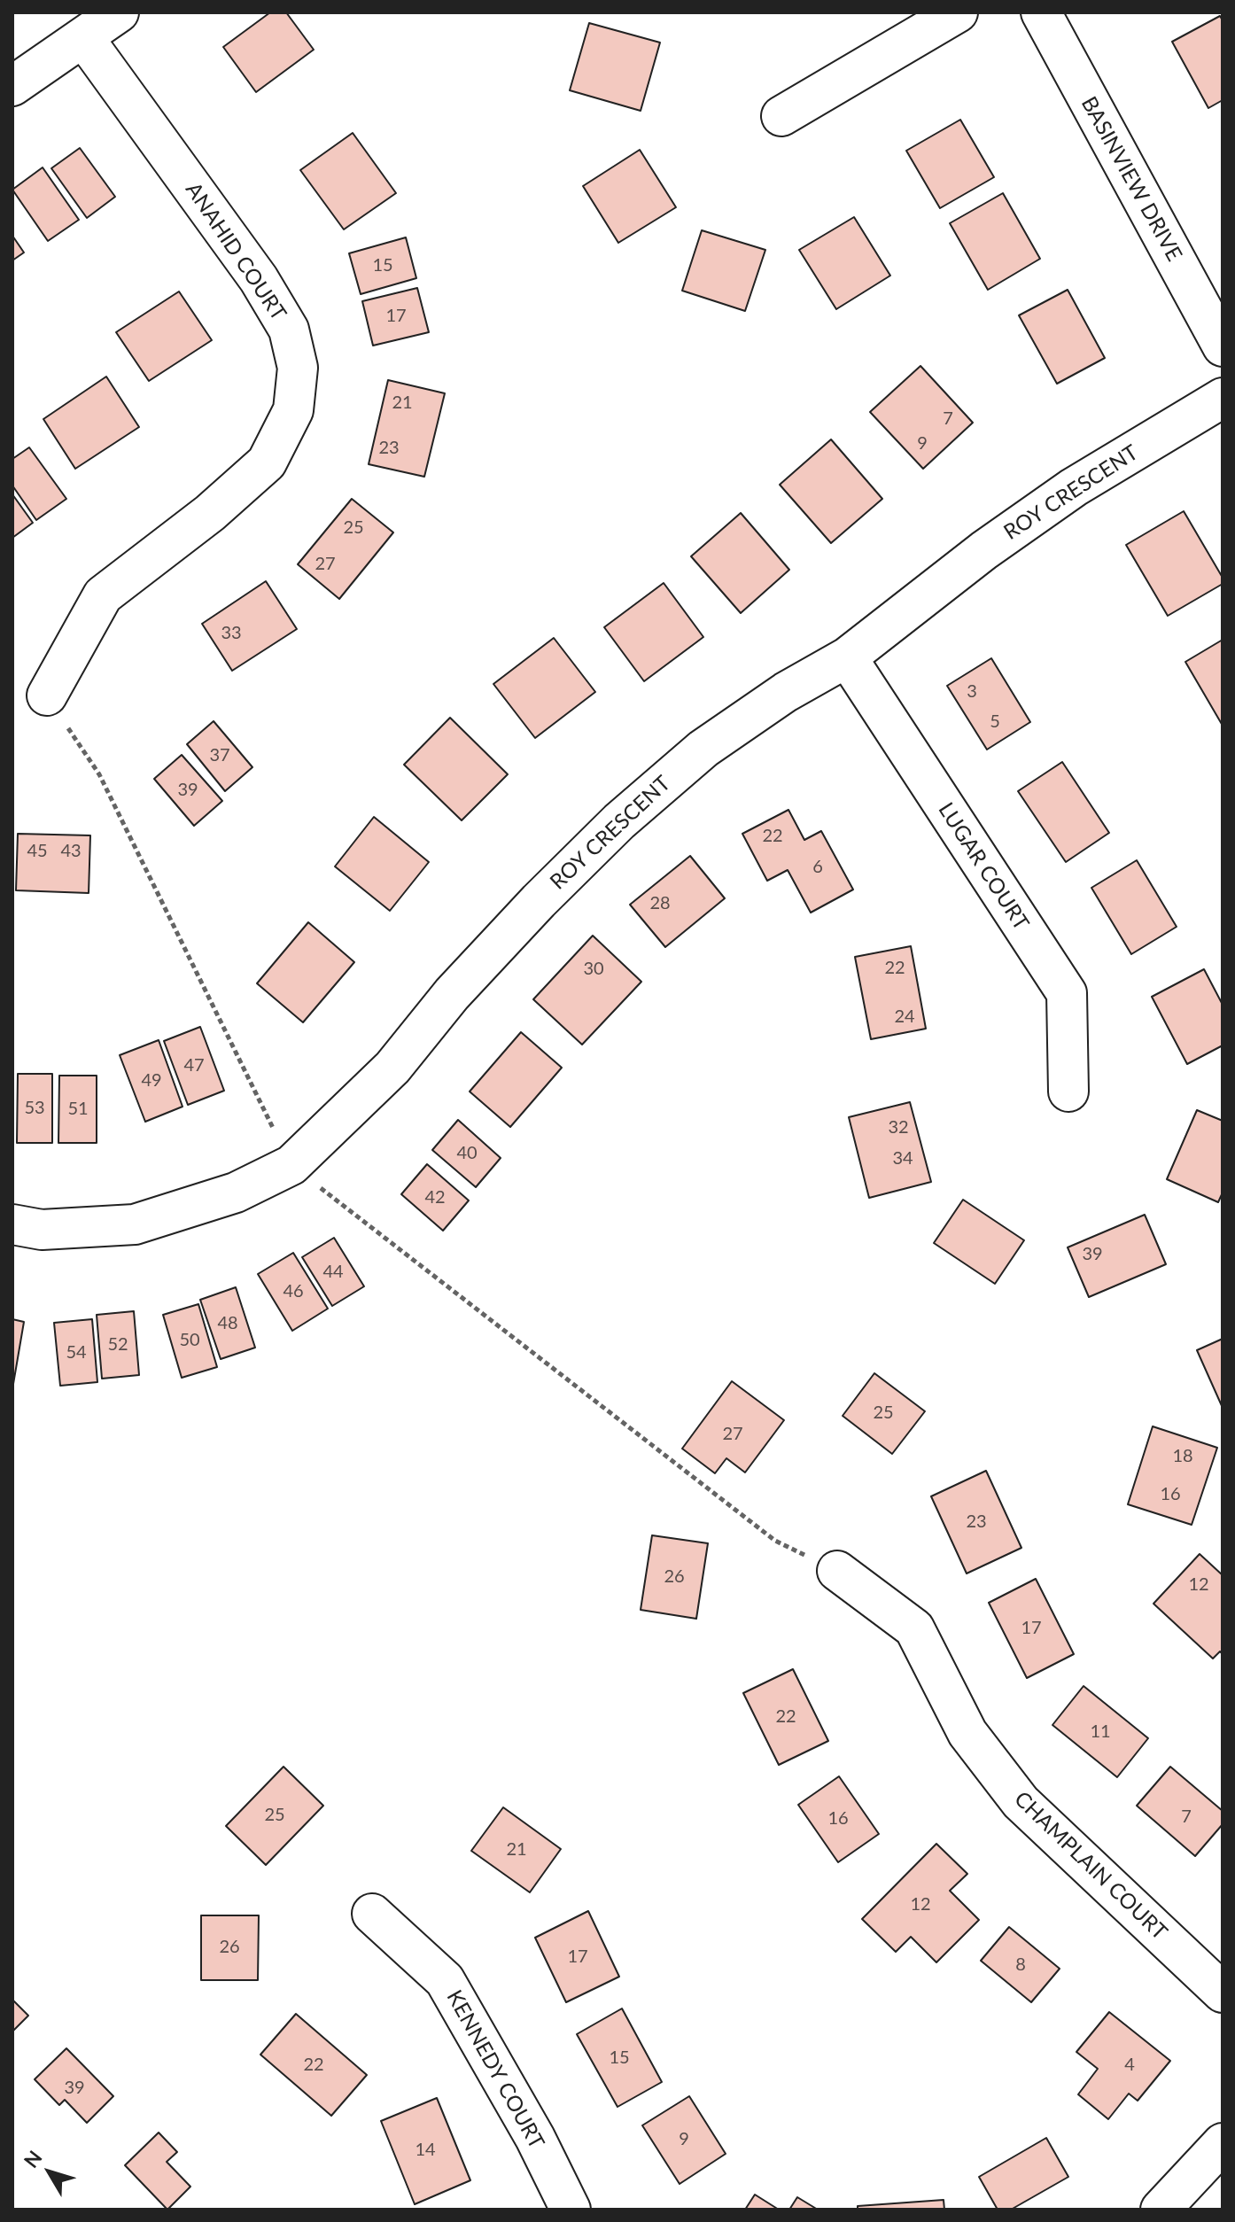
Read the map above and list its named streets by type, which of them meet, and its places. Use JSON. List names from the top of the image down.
{
  "streets": {
    "street": [
      "BASINVIEW DRIVE",
      "ANAHID COURT",
      "ROY CRESCENT",
      "LUGAR COURT",
      "CHAMPLAIN COURT",
      "KENNEDY COURT"
    ]
  },
  "crossings": [
    ["ROY CRESCENT", "LUGAR COURT"]
  ],
  "house_numbers": [
    "15",
    "17",
    "21",
    "7",
    "9",
    "23",
    "25",
    "27",
    "33",
    "3",
    "5",
    "37",
    "39",
    "22",
    "45",
    "43",
    "6",
    "28",
    "22",
    "30",
    "24",
    "47",
    "49",
    "53",
    "51",
    "32",
    "40",
    "34",
    "42",
    "39",
    "44",
    "46",
    "48",
    "50",
    "52",
    "54",
    "25",
    "27",
    "18",
    "16",
    "23",
    "26",
    "12",
    "17",
    "22",
    "11",
    "25",
    "7",
    "16",
    "21",
    "12",
    "26",
    "17",
    "8",
    "15",
    "22",
    "4",
    "39",
    "9",
    "14"
  ],
  "north": "top left"
}
